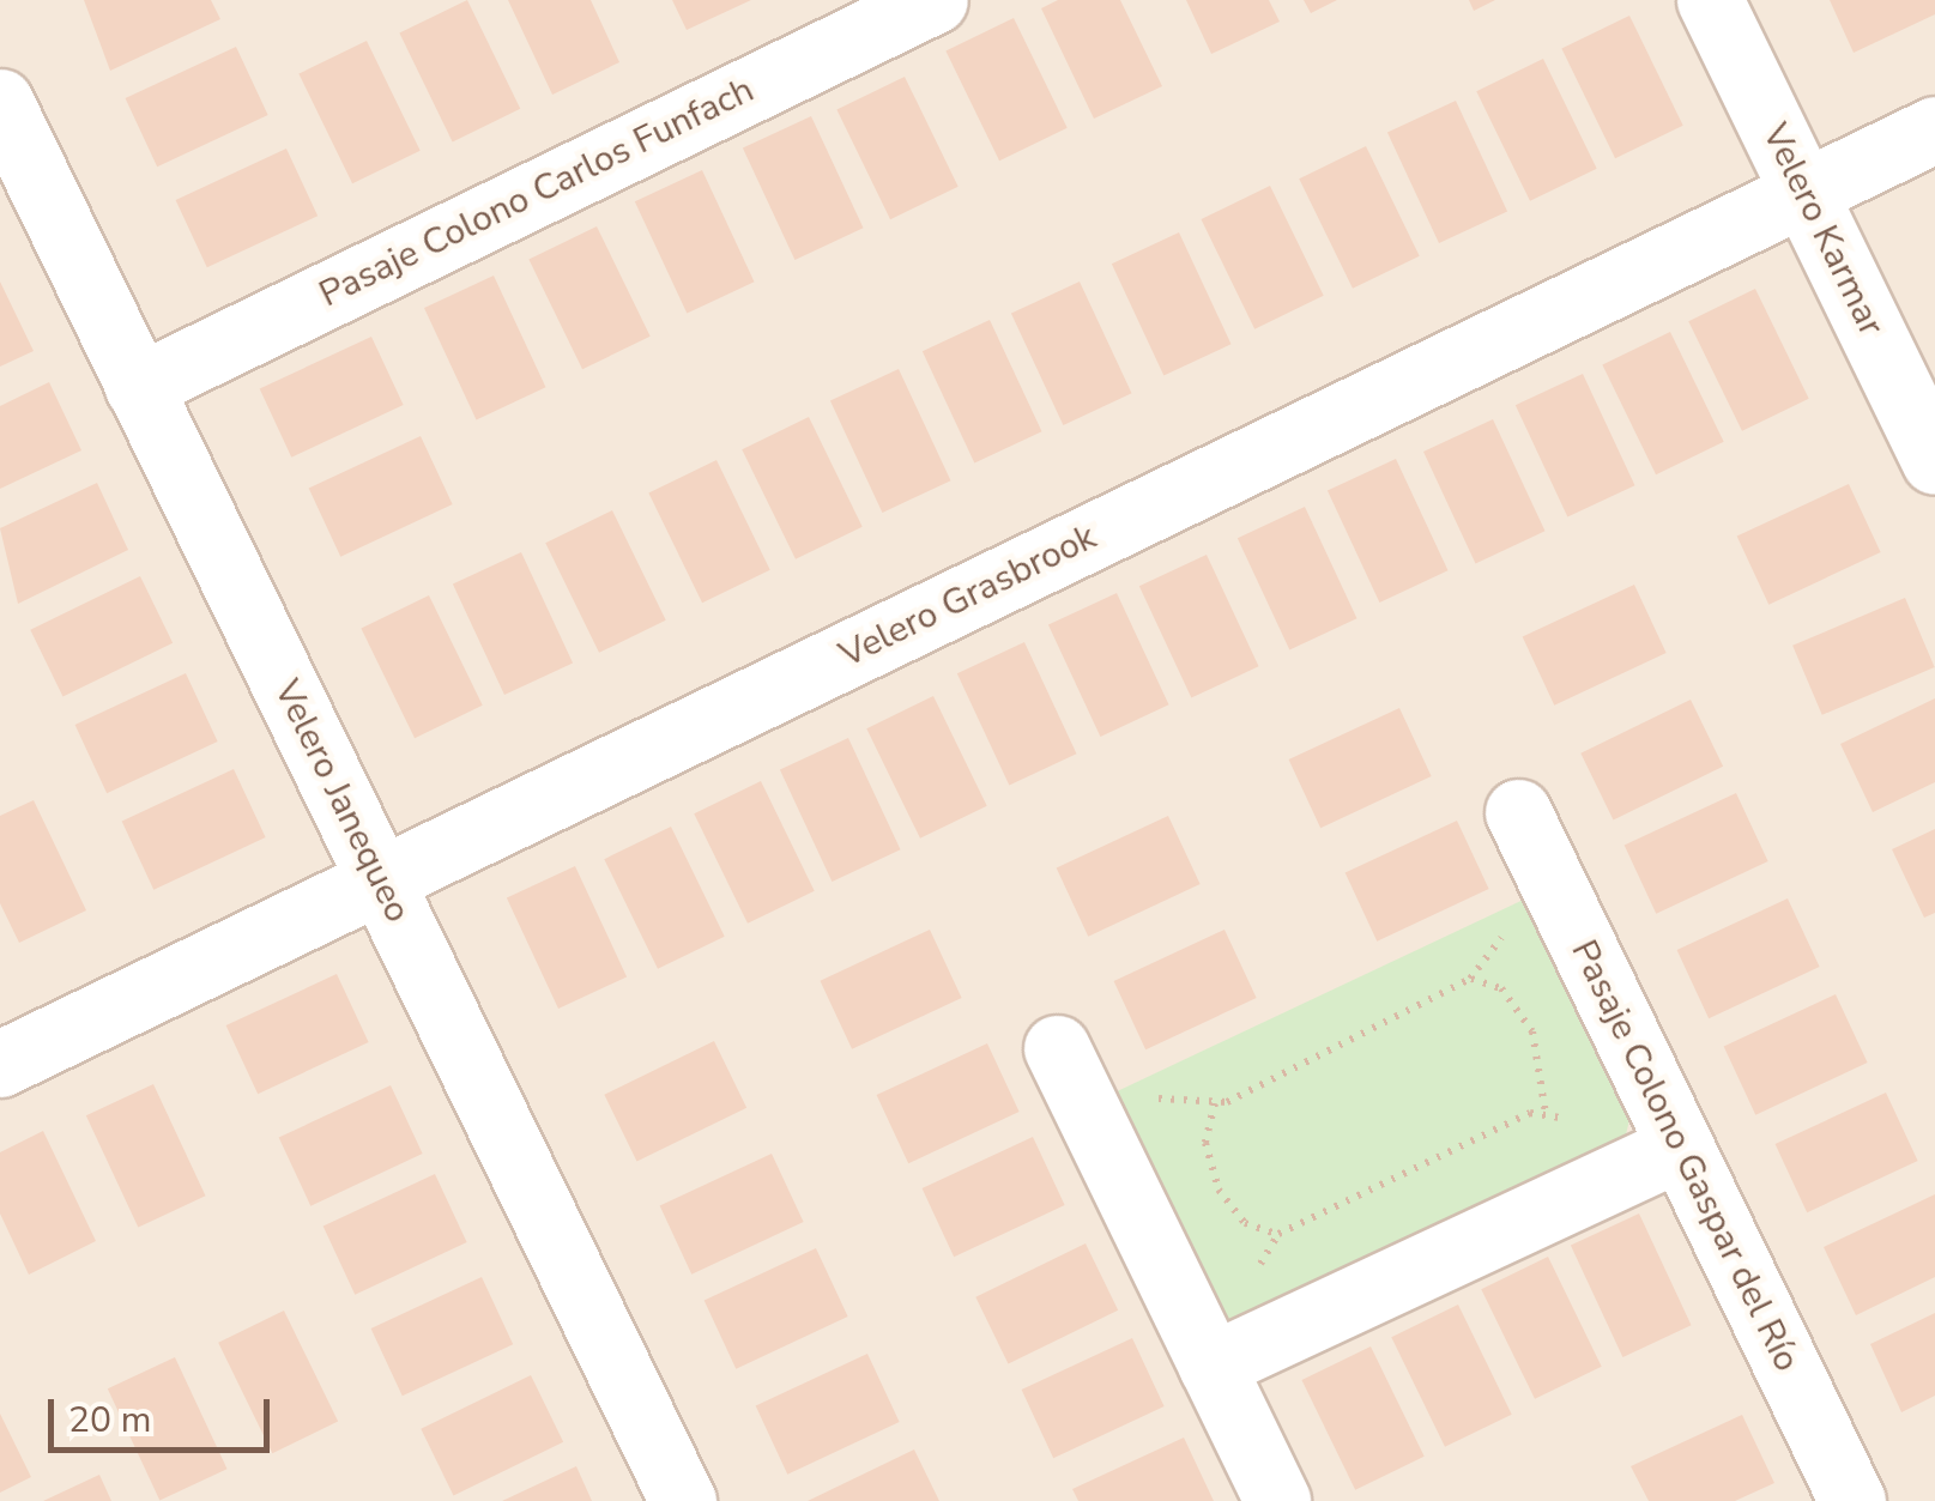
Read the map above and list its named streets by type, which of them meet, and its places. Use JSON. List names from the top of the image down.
{
  "streets": {
    "street": [
      "Pasaje Colono Carlos Funfach",
      "Velero Karmar",
      "Velero Grasbrook",
      "Velero Janequeo",
      "Pasaje Colono Gaspar del Río"
    ]
  },
  "crossings": [
    ["Pasaje Colono Carlos Funfach", "Velero Janequeo"],
    ["Velero Karmar", "Velero Grasbrook"],
    ["Velero Grasbrook", "Velero Janequeo"]
  ],
  "scale_bar": "20 m"
}
